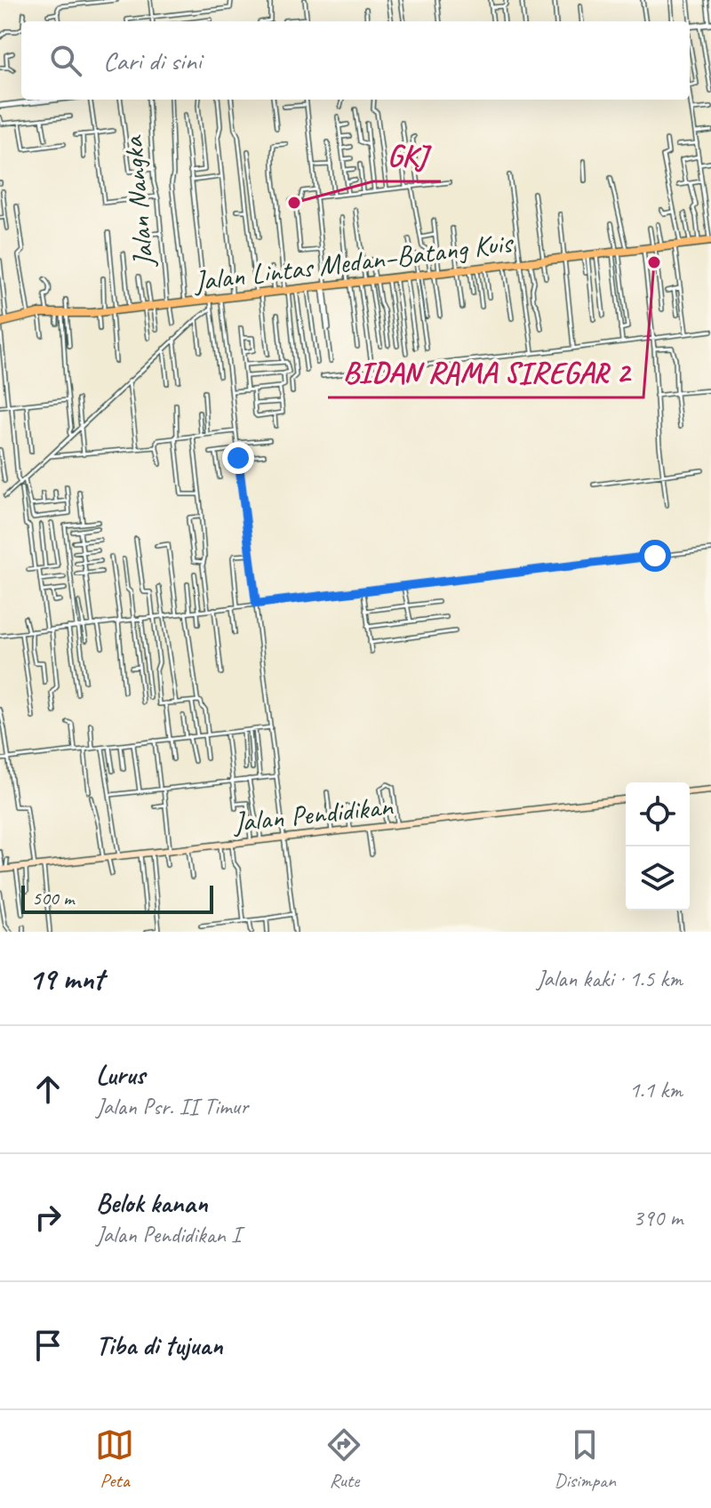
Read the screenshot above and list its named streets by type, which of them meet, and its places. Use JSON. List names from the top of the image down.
{
  "streets": {
    "highway": ["Jalan Lintas Medan–Batang Kuis"],
    "main road": ["Jalan Pendidikan"],
    "street": ["Jalan Nangka"]
  },
  "crossings": [
    ["Jalan Nangka", "Jalan Lintas Medan–Batang Kuis"]
  ],
  "places": ["GKJ", "BIDAN RAMA SIREGAR 2"],
  "scale_bar": "500 m",
  "page": {
    "search": "Cari di sini",
    "scale": "500 m",
    "heading": ["19 mnt", "Jalan kaki · 1.5 km"],
    "list": [
      ["Lurus", "Jalan Psr. II Timur", "1.1 km"],
      ["Belok kanan", "Jalan Pendidikan I", "390 m"],
      "Tiba di tujuan"
    ],
    "nav": ["Peta", "Rute", "Disimpan"]
  }
}
